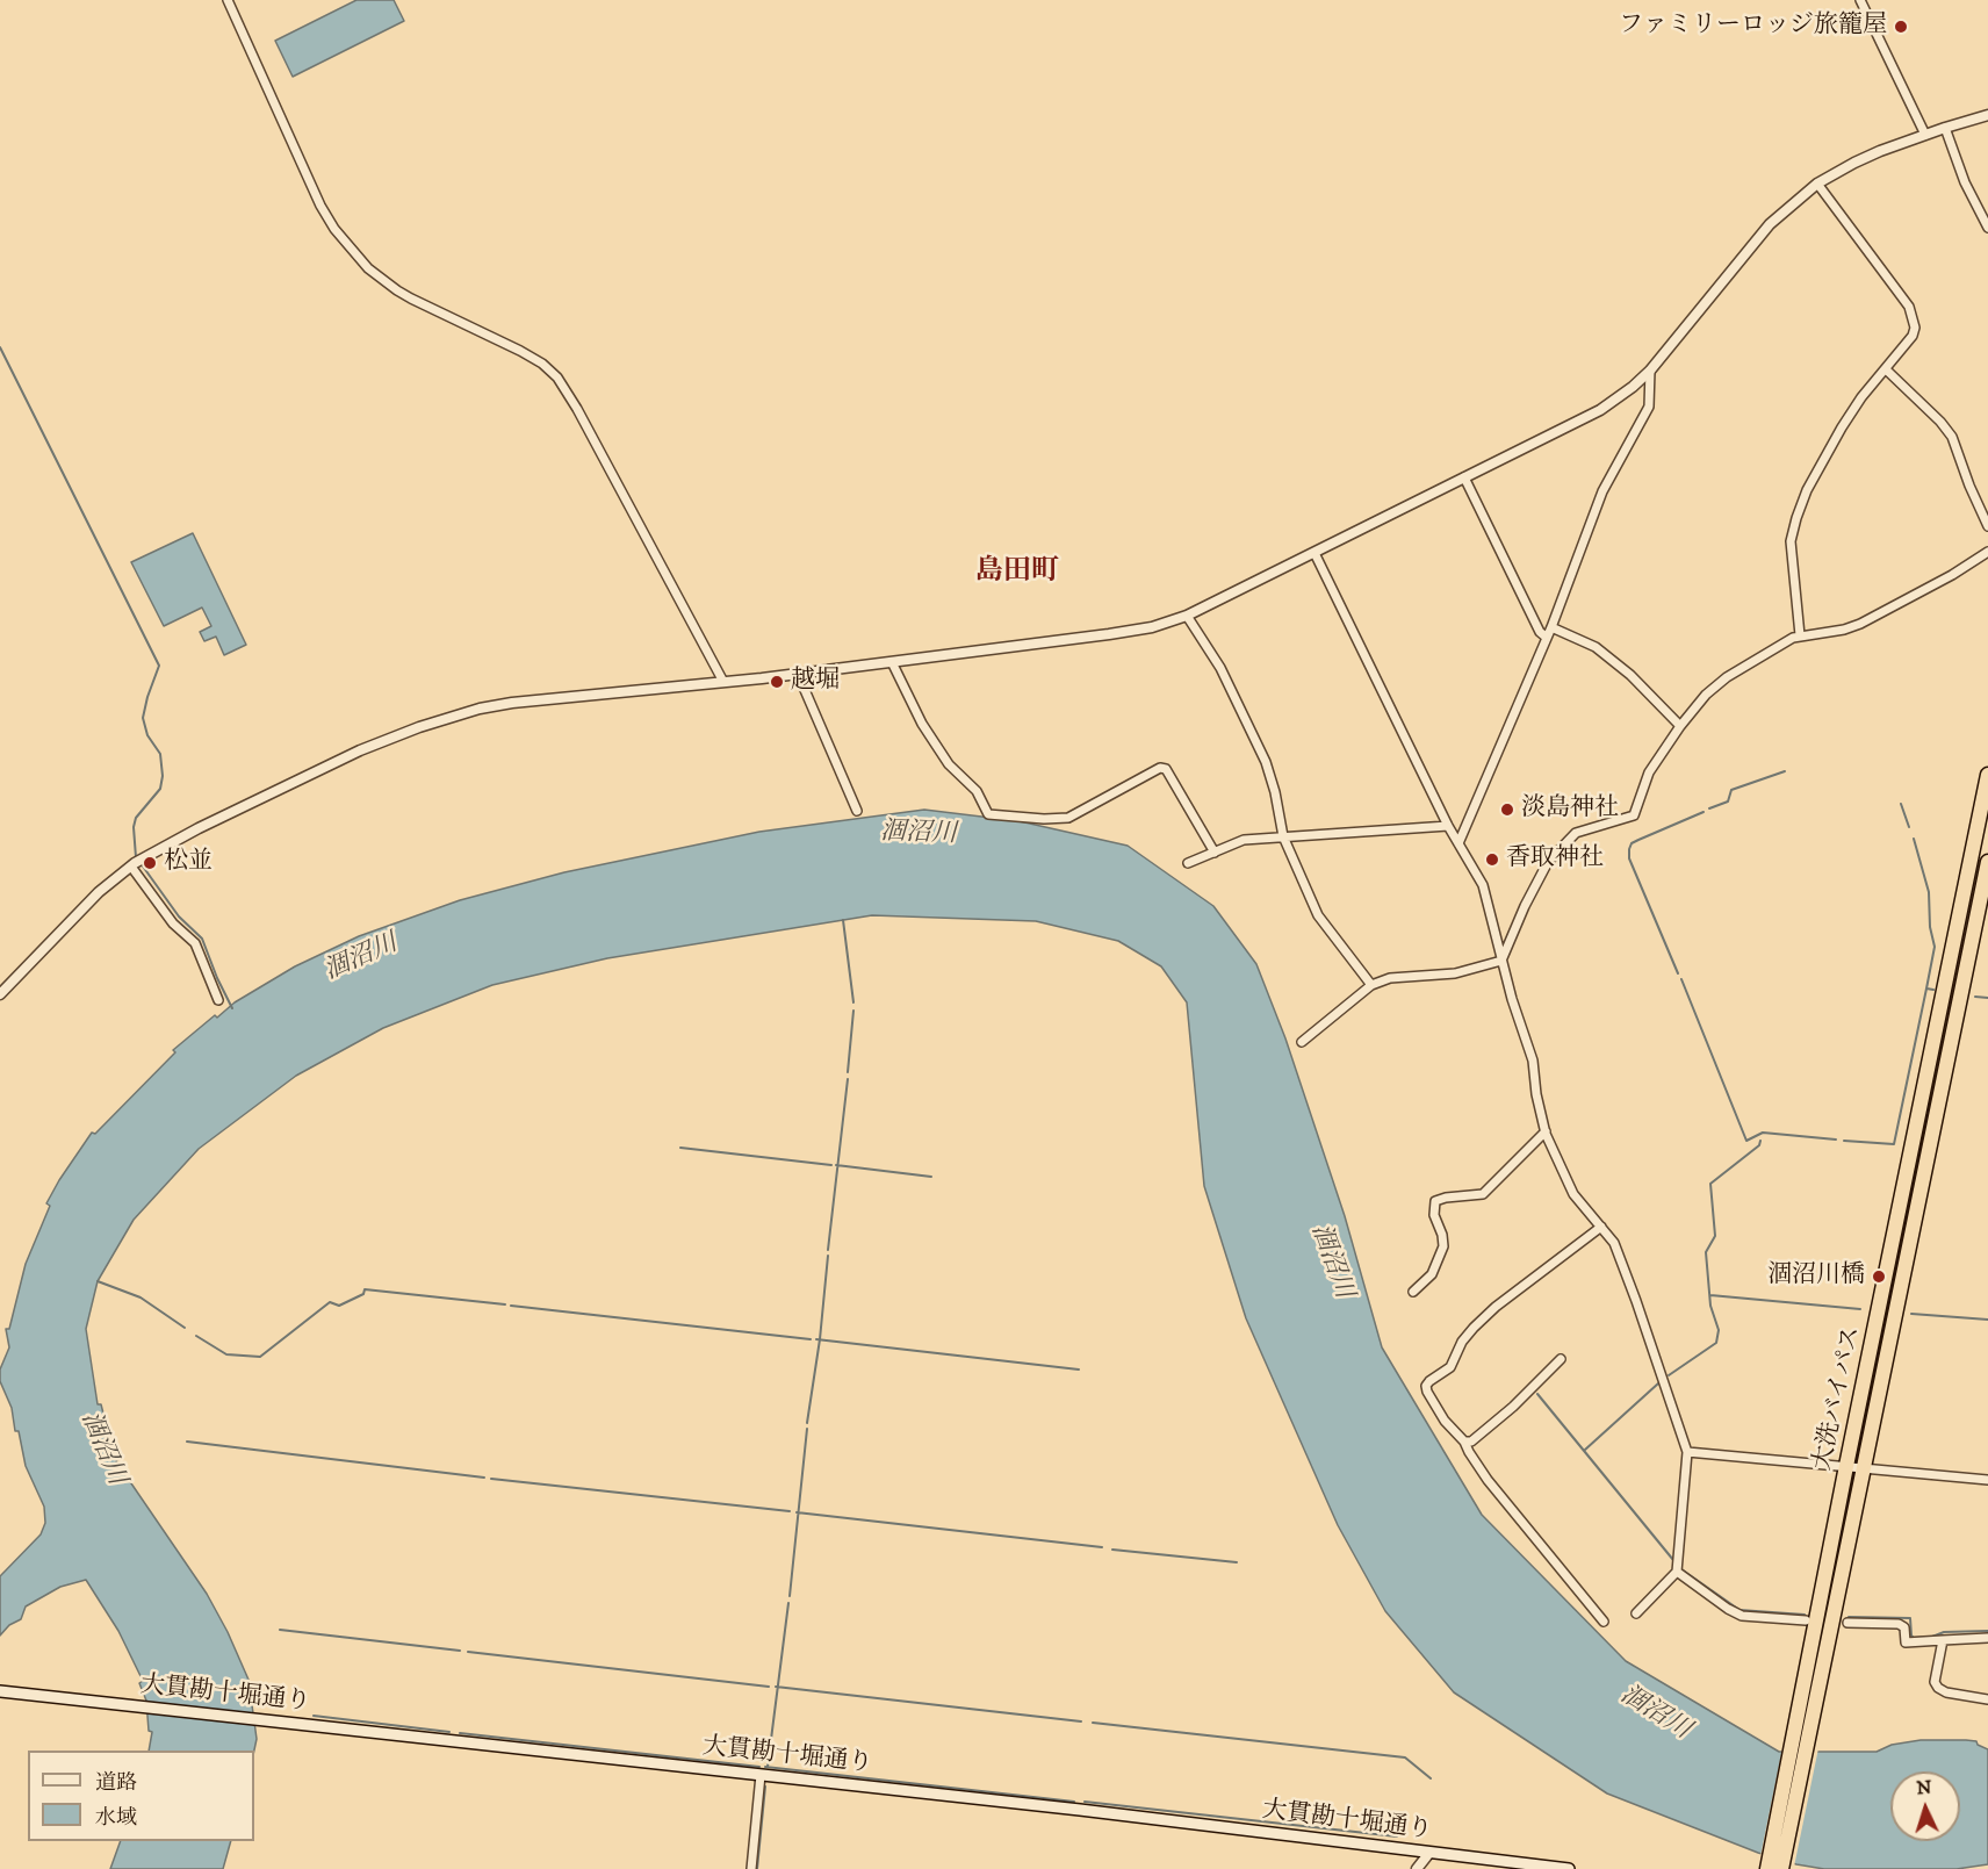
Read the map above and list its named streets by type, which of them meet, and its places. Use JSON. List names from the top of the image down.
{
  "streets": {
    "highway": ["大洗バイパス"],
    "main road": ["大貫勘十堀通り"]
  },
  "districts": ["島田町"],
  "water": ["涸沼川"],
  "places": [
    "ファミリーロッジ旅籠屋",
    "越堀",
    "淡島神社",
    "香取神社",
    "松並",
    "涸沼川橋"
  ],
  "legend": ["道路", "水域"],
  "north": "top"
}
